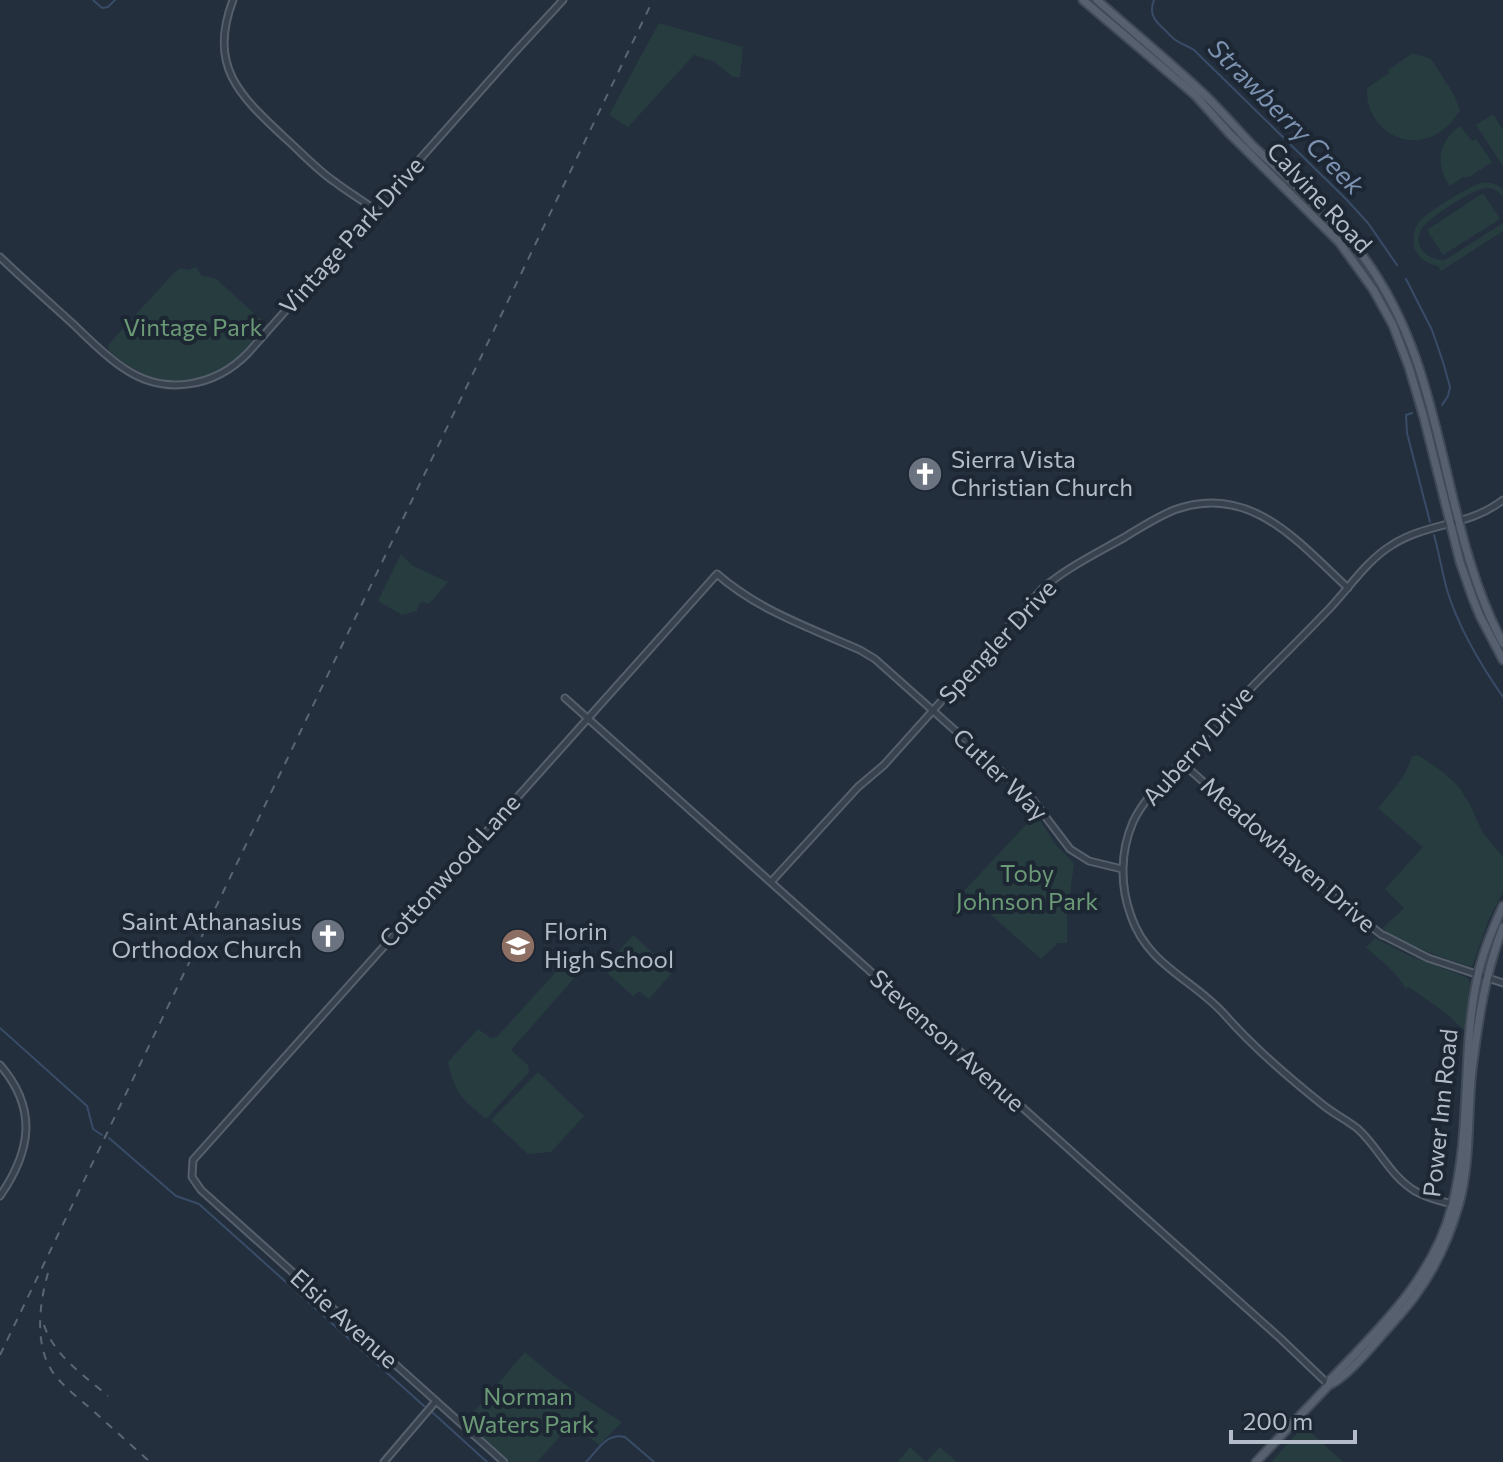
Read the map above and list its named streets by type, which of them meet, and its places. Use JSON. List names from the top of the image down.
{
  "streets": {
    "main road": ["Calvine Road", "Power Inn Road"],
    "street": [
      "Vintage Park Drive",
      "Spengler Drive",
      "Auberry Drive",
      "Cutler Way",
      "Meadowhaven Drive",
      "Cottonwood Lane",
      "Stevenson Avenue",
      "Elsie Avenue"
    ]
  },
  "crossings": [
    ["Calvine Road", "Auberry Drive"],
    ["Spengler Drive", "Auberry Drive"],
    ["Spengler Drive", "Cutler Way"],
    ["Spengler Drive", "Stevenson Avenue"],
    ["Auberry Drive", "Cutler Way"],
    ["Auberry Drive", "Meadowhaven Drive"],
    ["Auberry Drive", "Power Inn Road"],
    ["Cutler Way", "Cottonwood Lane"],
    ["Meadowhaven Drive", "Power Inn Road"],
    ["Cottonwood Lane", "Stevenson Avenue"],
    ["Cottonwood Lane", "Elsie Avenue"],
    ["Stevenson Avenue", "Power Inn Road"]
  ],
  "water": ["Strawberry Creek"],
  "parks": ["Vintage Park", "Toby Johnson Park", "Norman Waters Park"],
  "places": {
    "church": ["Sierra Vista Christian Church", "Saint Athanasius Orthodox Church"],
    "school or university": ["Florin High School"]
  },
  "scale_bar": "200 m"
}
